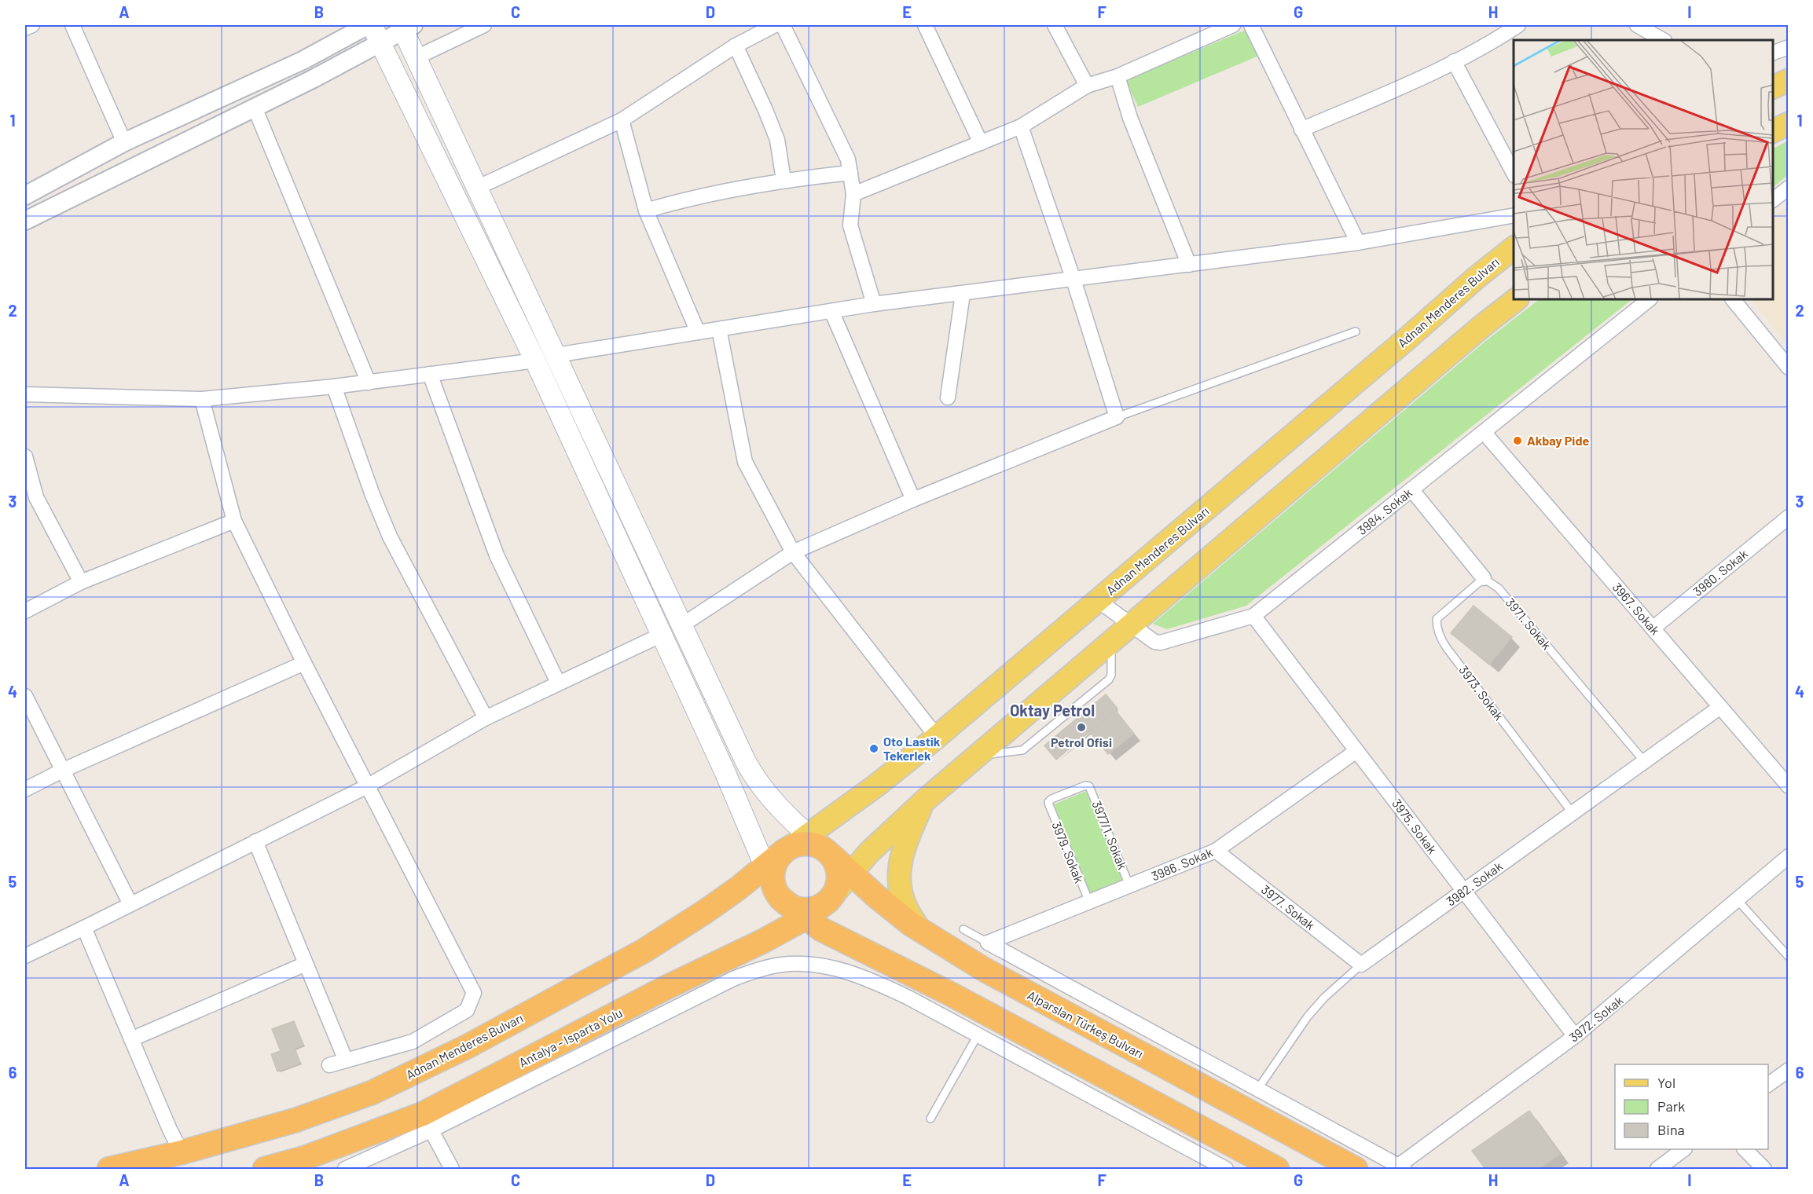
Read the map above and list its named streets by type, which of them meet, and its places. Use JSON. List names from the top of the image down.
{
  "streets": {
    "highway": ["Adnan Menderes Bulvarı", "Alparslan Türkeş Bulvarı", "Antalya - Isparta Yolu"],
    "street": [
      "3984. Sokak",
      "3980. Sokak",
      "3967. Sokak",
      "3971. Sokak",
      "3975. Sokak",
      "3986. Sokak",
      "3982. Sokak",
      "3977. Sokak",
      "3972. Sokak"
    ],
    "lane": ["3973. Sokak", "3977/1. Sokak", "3979. Sokak"]
  },
  "crossings": [
    ["Adnan Menderes Bulvarı", "3984. Sokak"],
    ["Adnan Menderes Bulvarı", "Alparslan Türkeş Bulvarı"],
    ["3984. Sokak", "3967. Sokak"],
    ["3984. Sokak", "3971. Sokak"],
    ["3984. Sokak", "3975. Sokak"],
    ["3980. Sokak", "3967. Sokak"],
    ["3967. Sokak", "3982. Sokak"],
    ["3971. Sokak", "3973. Sokak"],
    ["3971. Sokak", "3982. Sokak"],
    ["3973. Sokak", "3982. Sokak"],
    ["3975. Sokak", "3986. Sokak"],
    ["3975. Sokak", "3982. Sokak"],
    ["3975. Sokak", "3972. Sokak"],
    ["3977/1. Sokak", "3979. Sokak"],
    ["3977/1. Sokak", "3986. Sokak"],
    ["3979. Sokak", "3986. Sokak"],
    ["3986. Sokak", "3977. Sokak"],
    ["3982. Sokak", "3977. Sokak"]
  ],
  "districts": ["Oktay Petrol"],
  "places": ["Akbay Pide", "Petrol Ofisi", "Oto Lastik Tekerlek"],
  "legend": ["Yol", "Park", "Bina"],
  "grid": {
    "columns": [
      "A",
      "B",
      "C",
      "D",
      "E",
      "F",
      "G",
      "H",
      "I"
    ],
    "rows": [
      "1",
      "2",
      "3",
      "4",
      "5",
      "6"
    ]
  }
}
